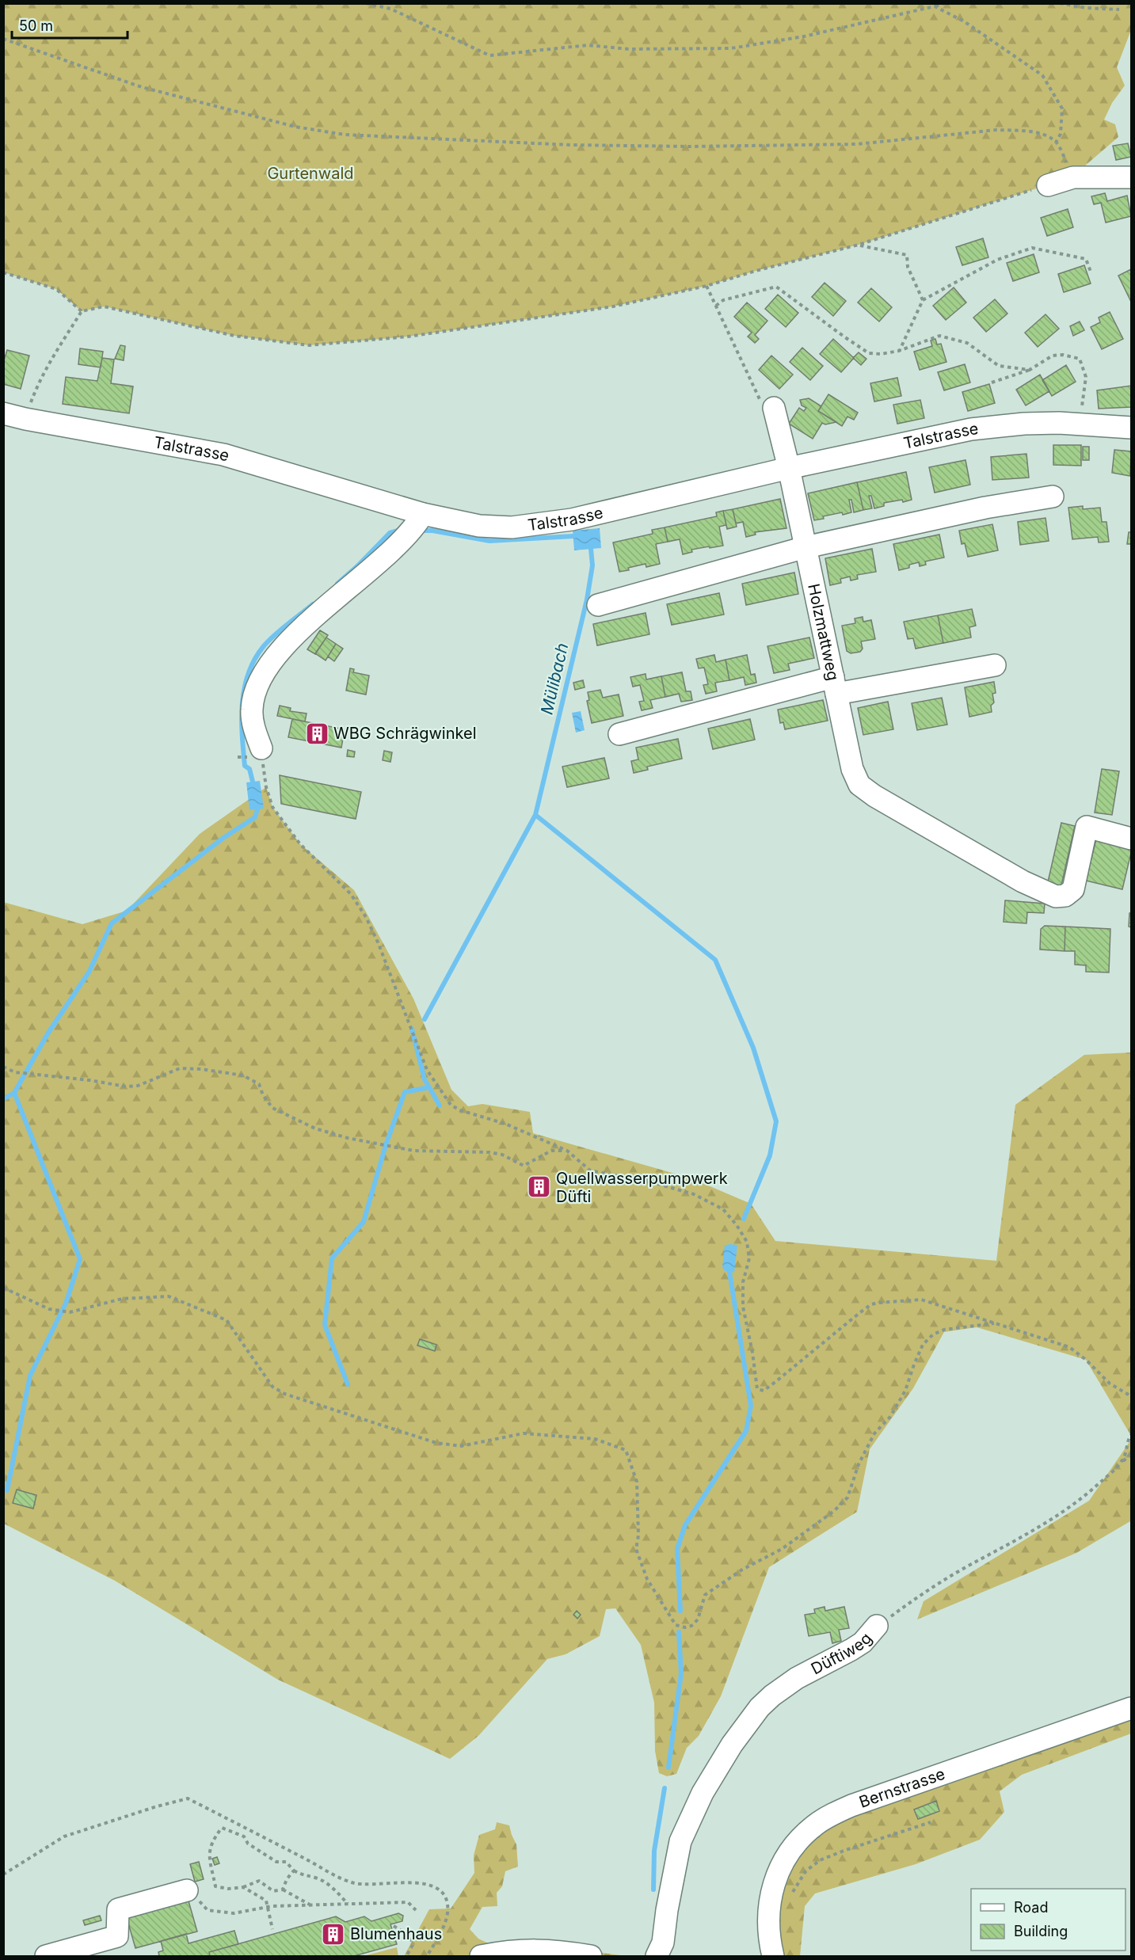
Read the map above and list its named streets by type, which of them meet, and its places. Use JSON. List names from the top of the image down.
{
  "streets": {
    "street": [
      "Talstrasse",
      "Holzmattweg",
      "Düftiweg",
      "Bernstrasse"
    ]
  },
  "crossings": [
    ["Talstrasse", "Holzmattweg"]
  ],
  "water": ["Mülibach"],
  "parks": ["Gurtenwald"],
  "places": {
    "building": ["WBG Schrägwinkel", "Quellwasserpumpwerk Düfti", "Blumenhaus"]
  },
  "legend": ["Road", "Building"],
  "scale_bar": "50 m"
}
